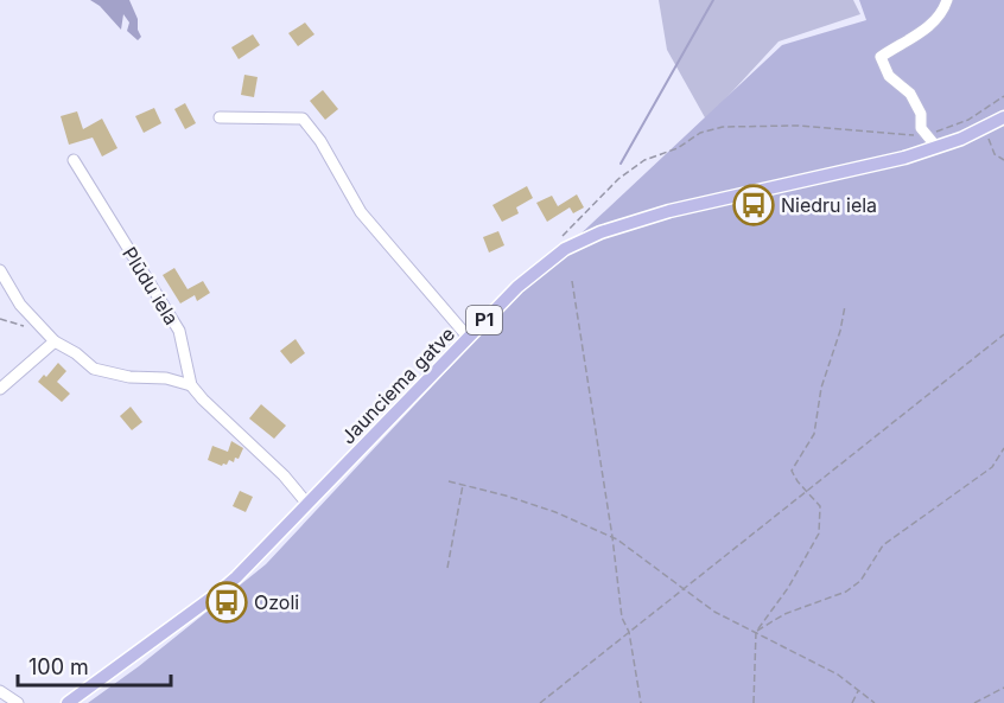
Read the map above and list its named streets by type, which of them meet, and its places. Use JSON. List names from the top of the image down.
{
  "streets": {
    "main road": ["P1", "Jaunciema gatve"],
    "street": ["Plūdu iela"]
  },
  "places": {
    "bus stop": ["Niedru iela", "Ozoli"]
  },
  "scale_bar": "100 m"
}
